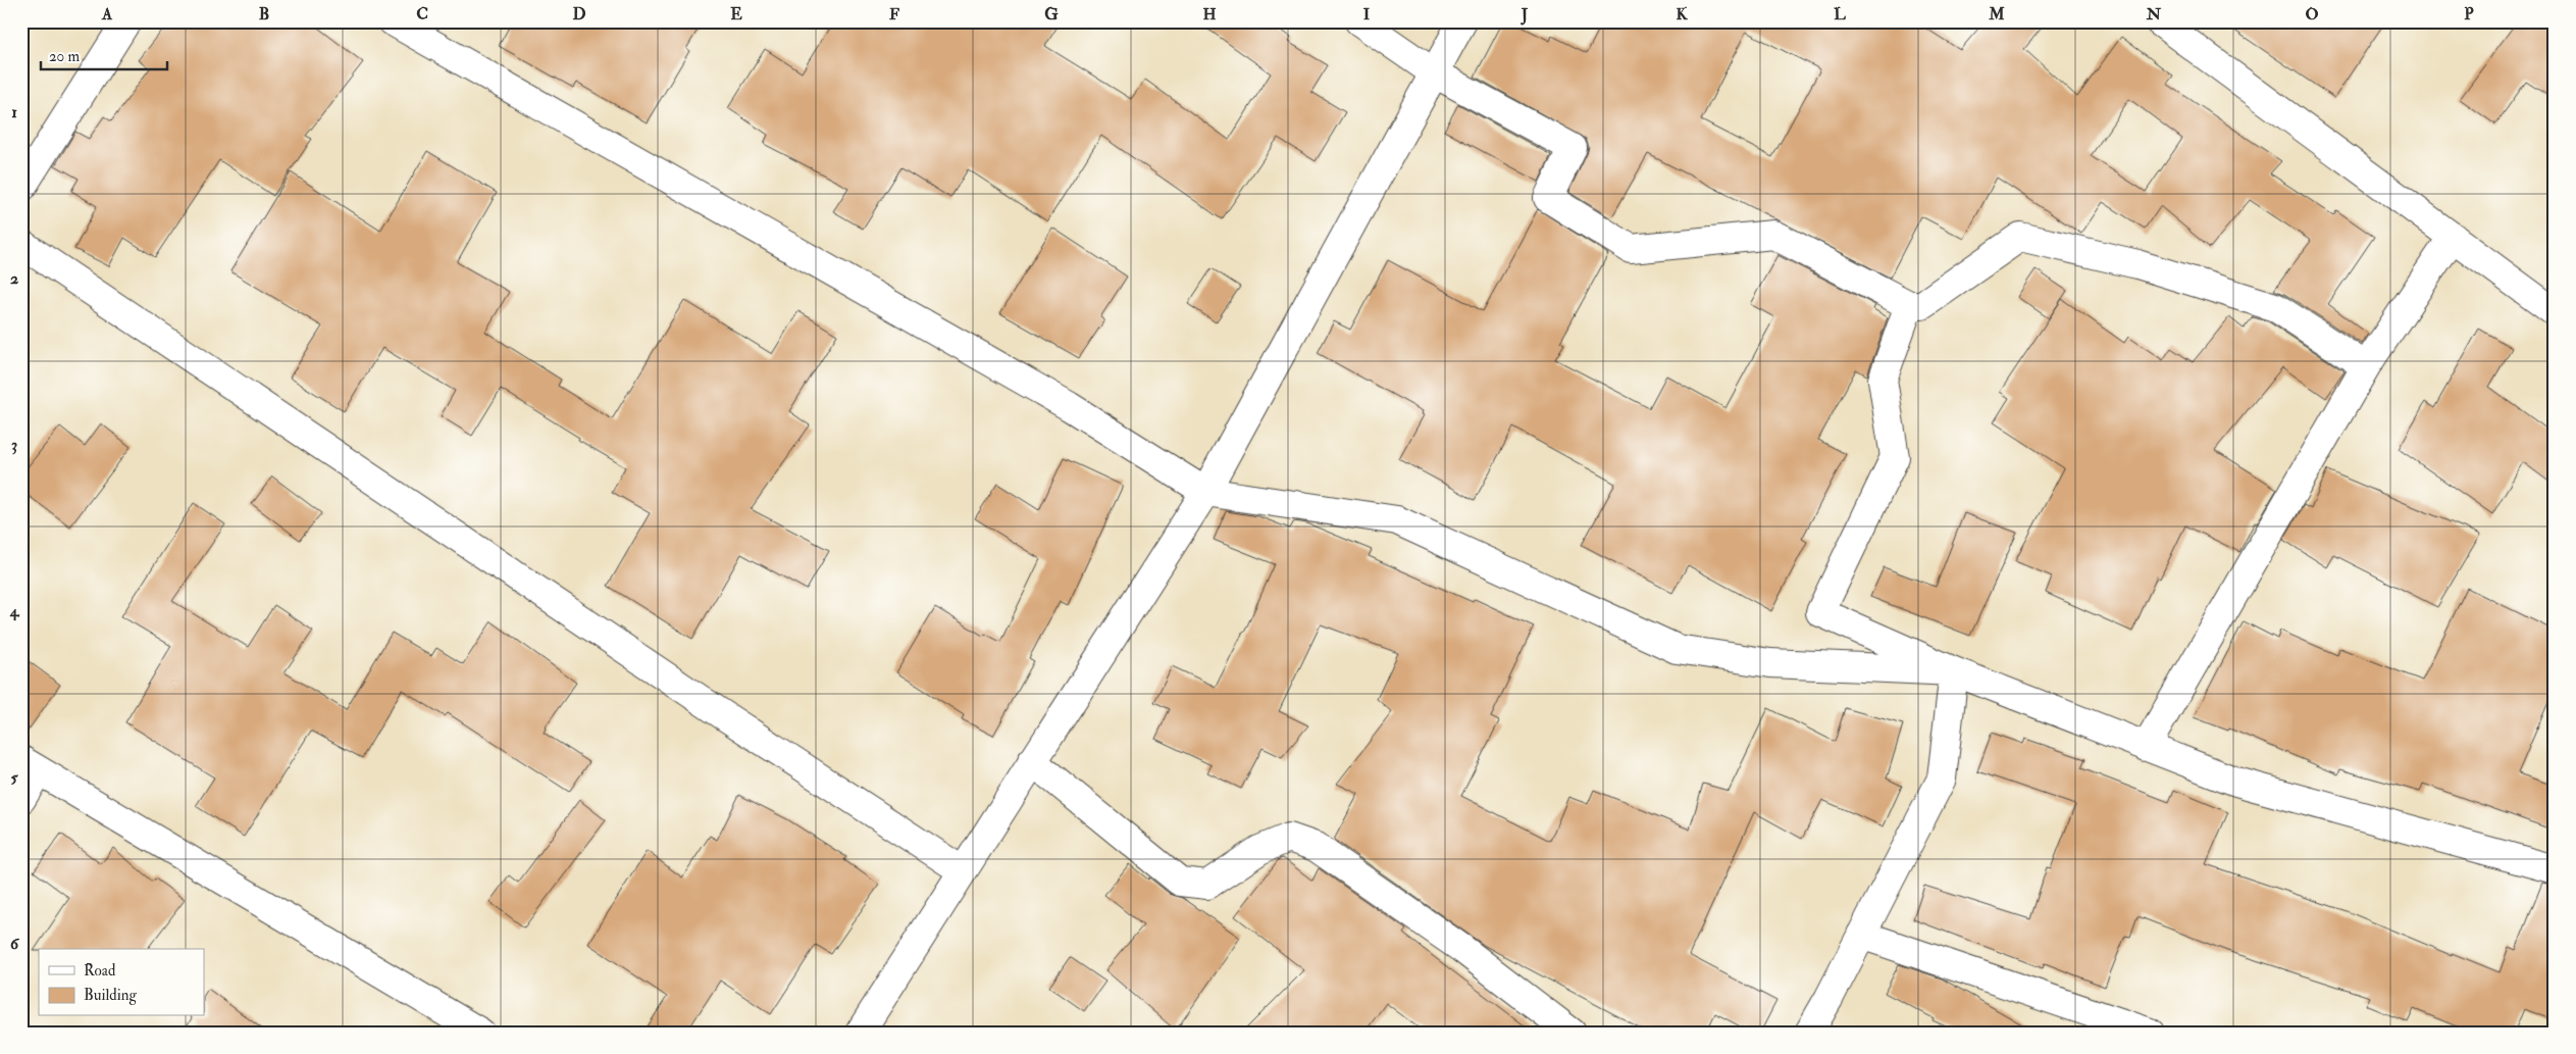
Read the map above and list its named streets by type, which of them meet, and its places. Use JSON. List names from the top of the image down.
{
  "legend": ["Road", "Building"],
  "scale_bar": "20 m",
  "grid": {
    "columns": [
      "A",
      "B",
      "C",
      "D",
      "E",
      "F",
      "G",
      "H",
      "I",
      "J",
      "K",
      "L",
      "M",
      "N",
      "O",
      "P"
    ],
    "rows": [
      "1",
      "2",
      "3",
      "4",
      "5",
      "6"
    ]
  }
}
